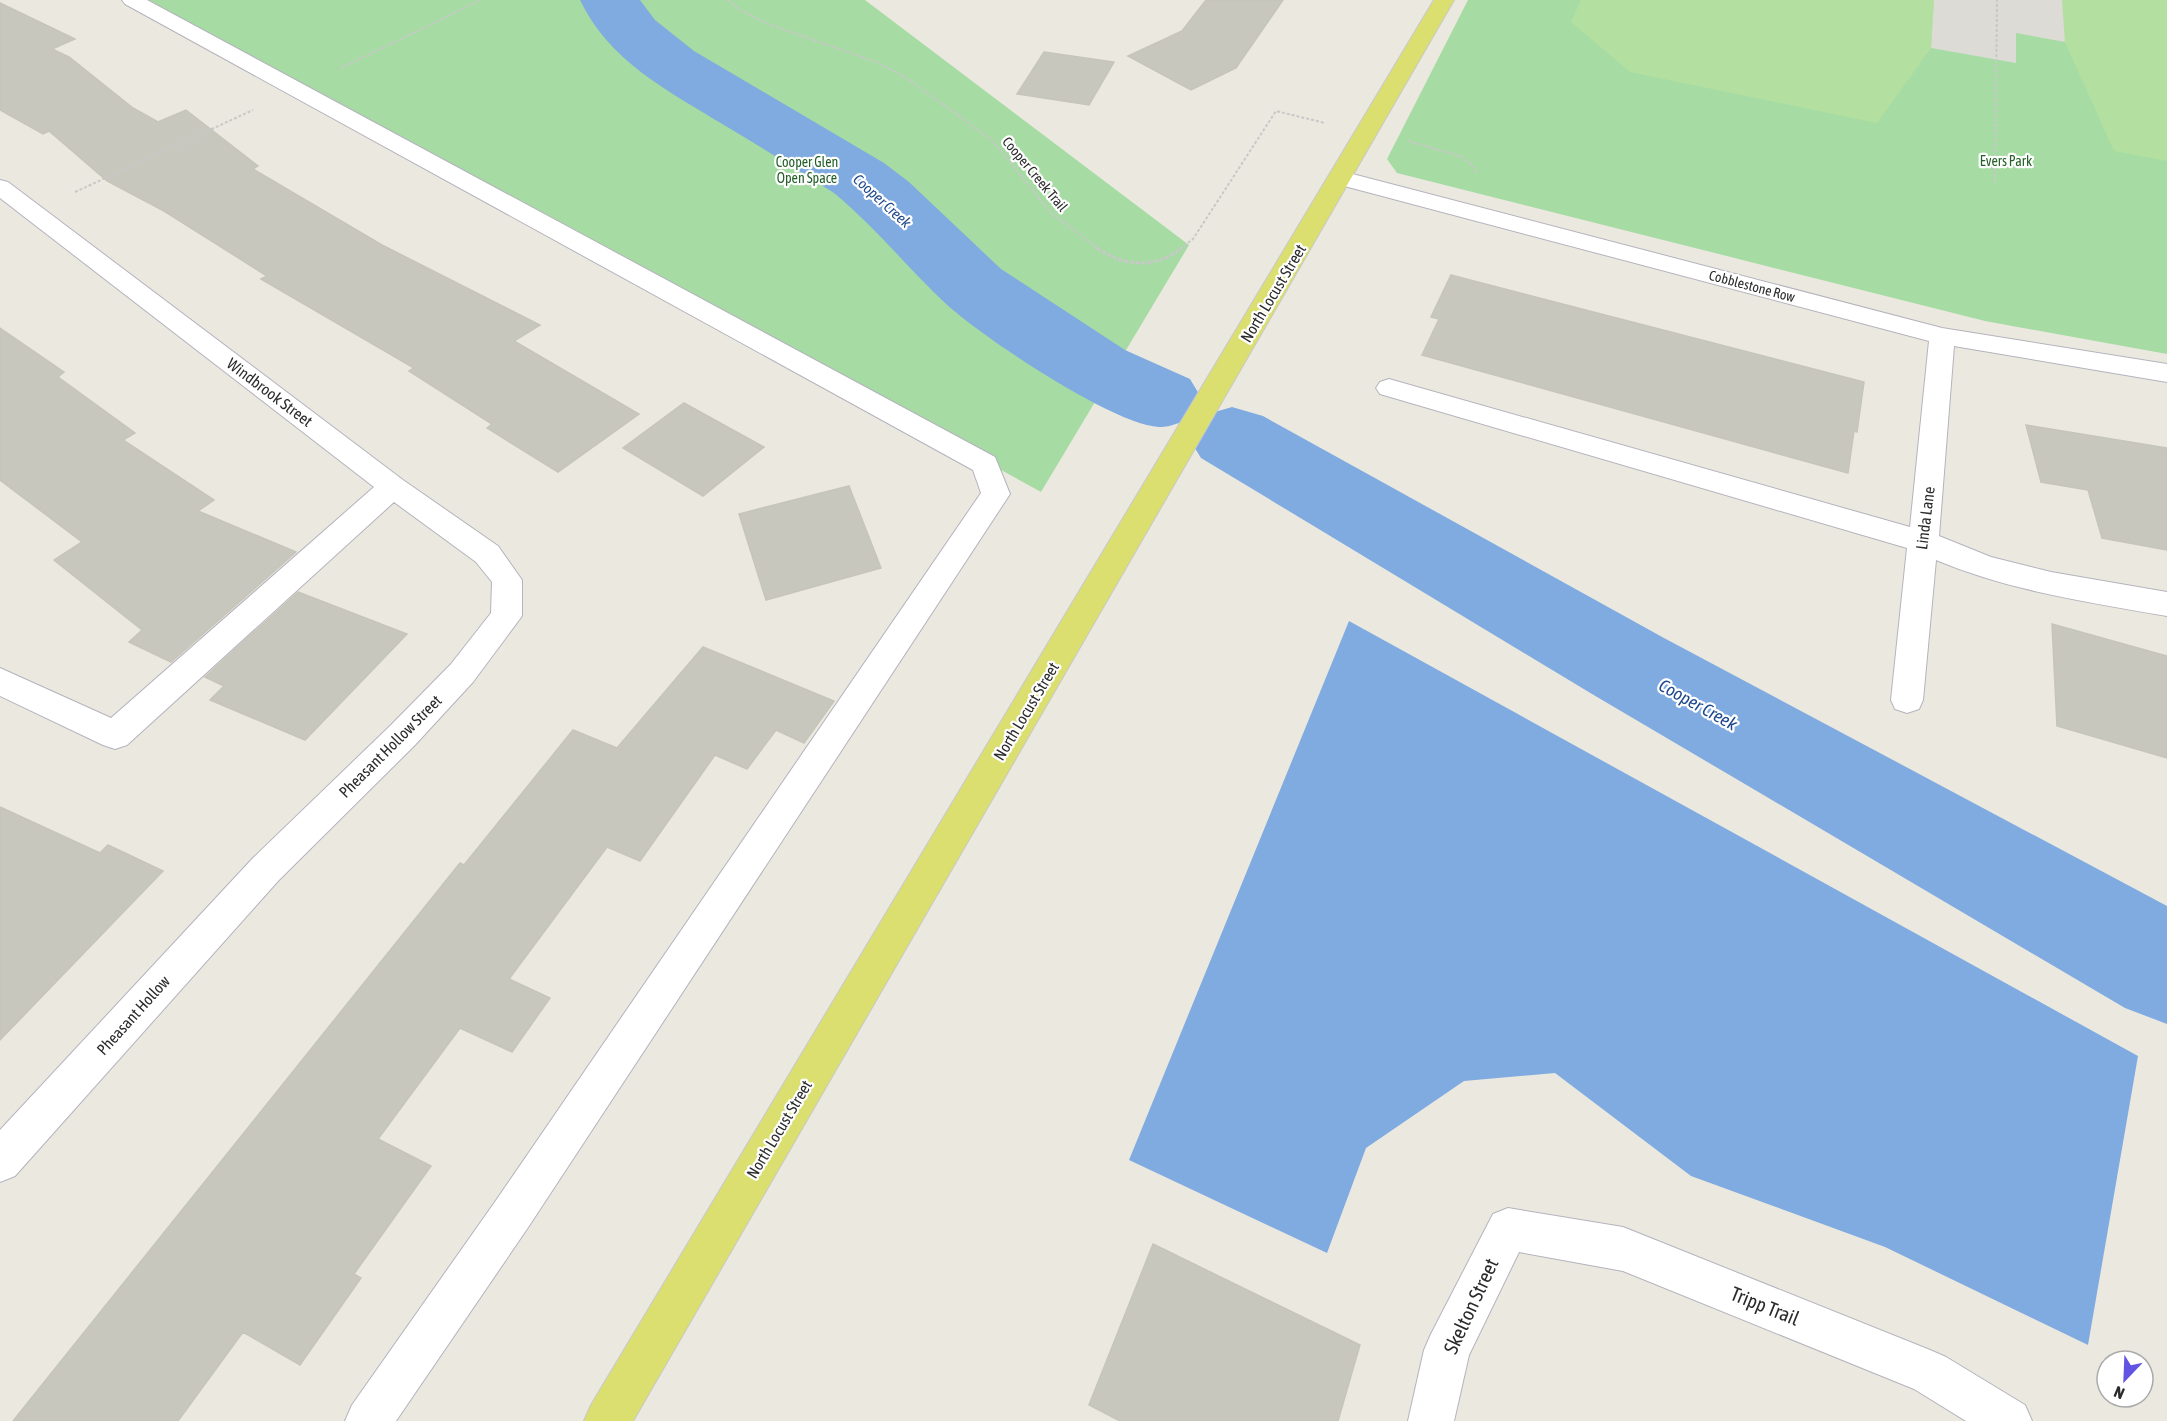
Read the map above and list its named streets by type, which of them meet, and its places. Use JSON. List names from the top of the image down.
{
  "streets": {
    "main road": ["North Locust Street"],
    "street": [
      "Cobblestone Row",
      "Windbrook Street",
      "Linda Lane",
      "Pheasant Hollow Street",
      "Pheasant Hollow",
      "Skelton Street",
      "Tripp Trail"
    ],
    "path": ["Cooper Creek Trail"]
  },
  "crossings": [
    ["Cobblestone Row", "North Locust Street"],
    ["Cobblestone Row", "Linda Lane"],
    ["Windbrook Street", "Pheasant Hollow Street"],
    ["Pheasant Hollow Street", "Pheasant Hollow"],
    ["Skelton Street", "Tripp Trail"]
  ],
  "water": ["Cooper Creek"],
  "parks": ["Evers Park", "Cooper Glen Open Space"],
  "north": "bottom left"
}
